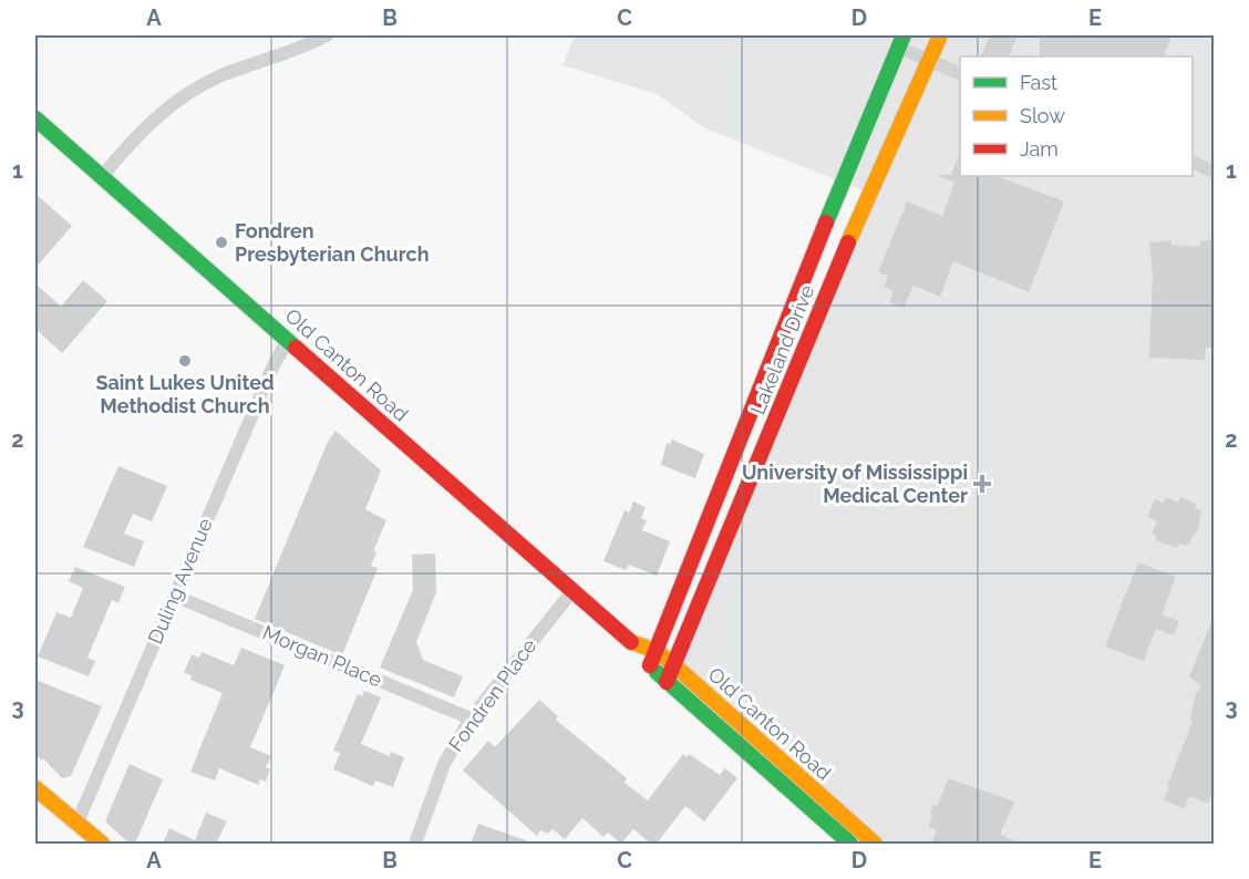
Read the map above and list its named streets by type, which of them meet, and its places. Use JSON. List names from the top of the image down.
{
  "streets": {
    "main road": ["Lakeland Drive", "Old Canton Road"],
    "street": ["Duling Avenue", "Morgan Place", "Fondren Place"]
  },
  "crossings": [
    ["Lakeland Drive", "Old Canton Road"],
    ["Old Canton Road", "Duling Avenue"],
    ["Old Canton Road", "Fondren Place"],
    ["Duling Avenue", "Morgan Place"],
    ["Morgan Place", "Fondren Place"]
  ],
  "places": {
    "other": ["Fondren Presbyterian Church", "Saint Lukes United Methodist Church"],
    "health": ["University of Mississippi Medical Center"]
  },
  "legend": ["Fast", "Slow", "Jam"],
  "grid": {
    "columns": [
      "A",
      "B",
      "C",
      "D",
      "E"
    ],
    "rows": ["1", "2", "3"]
  }
}
